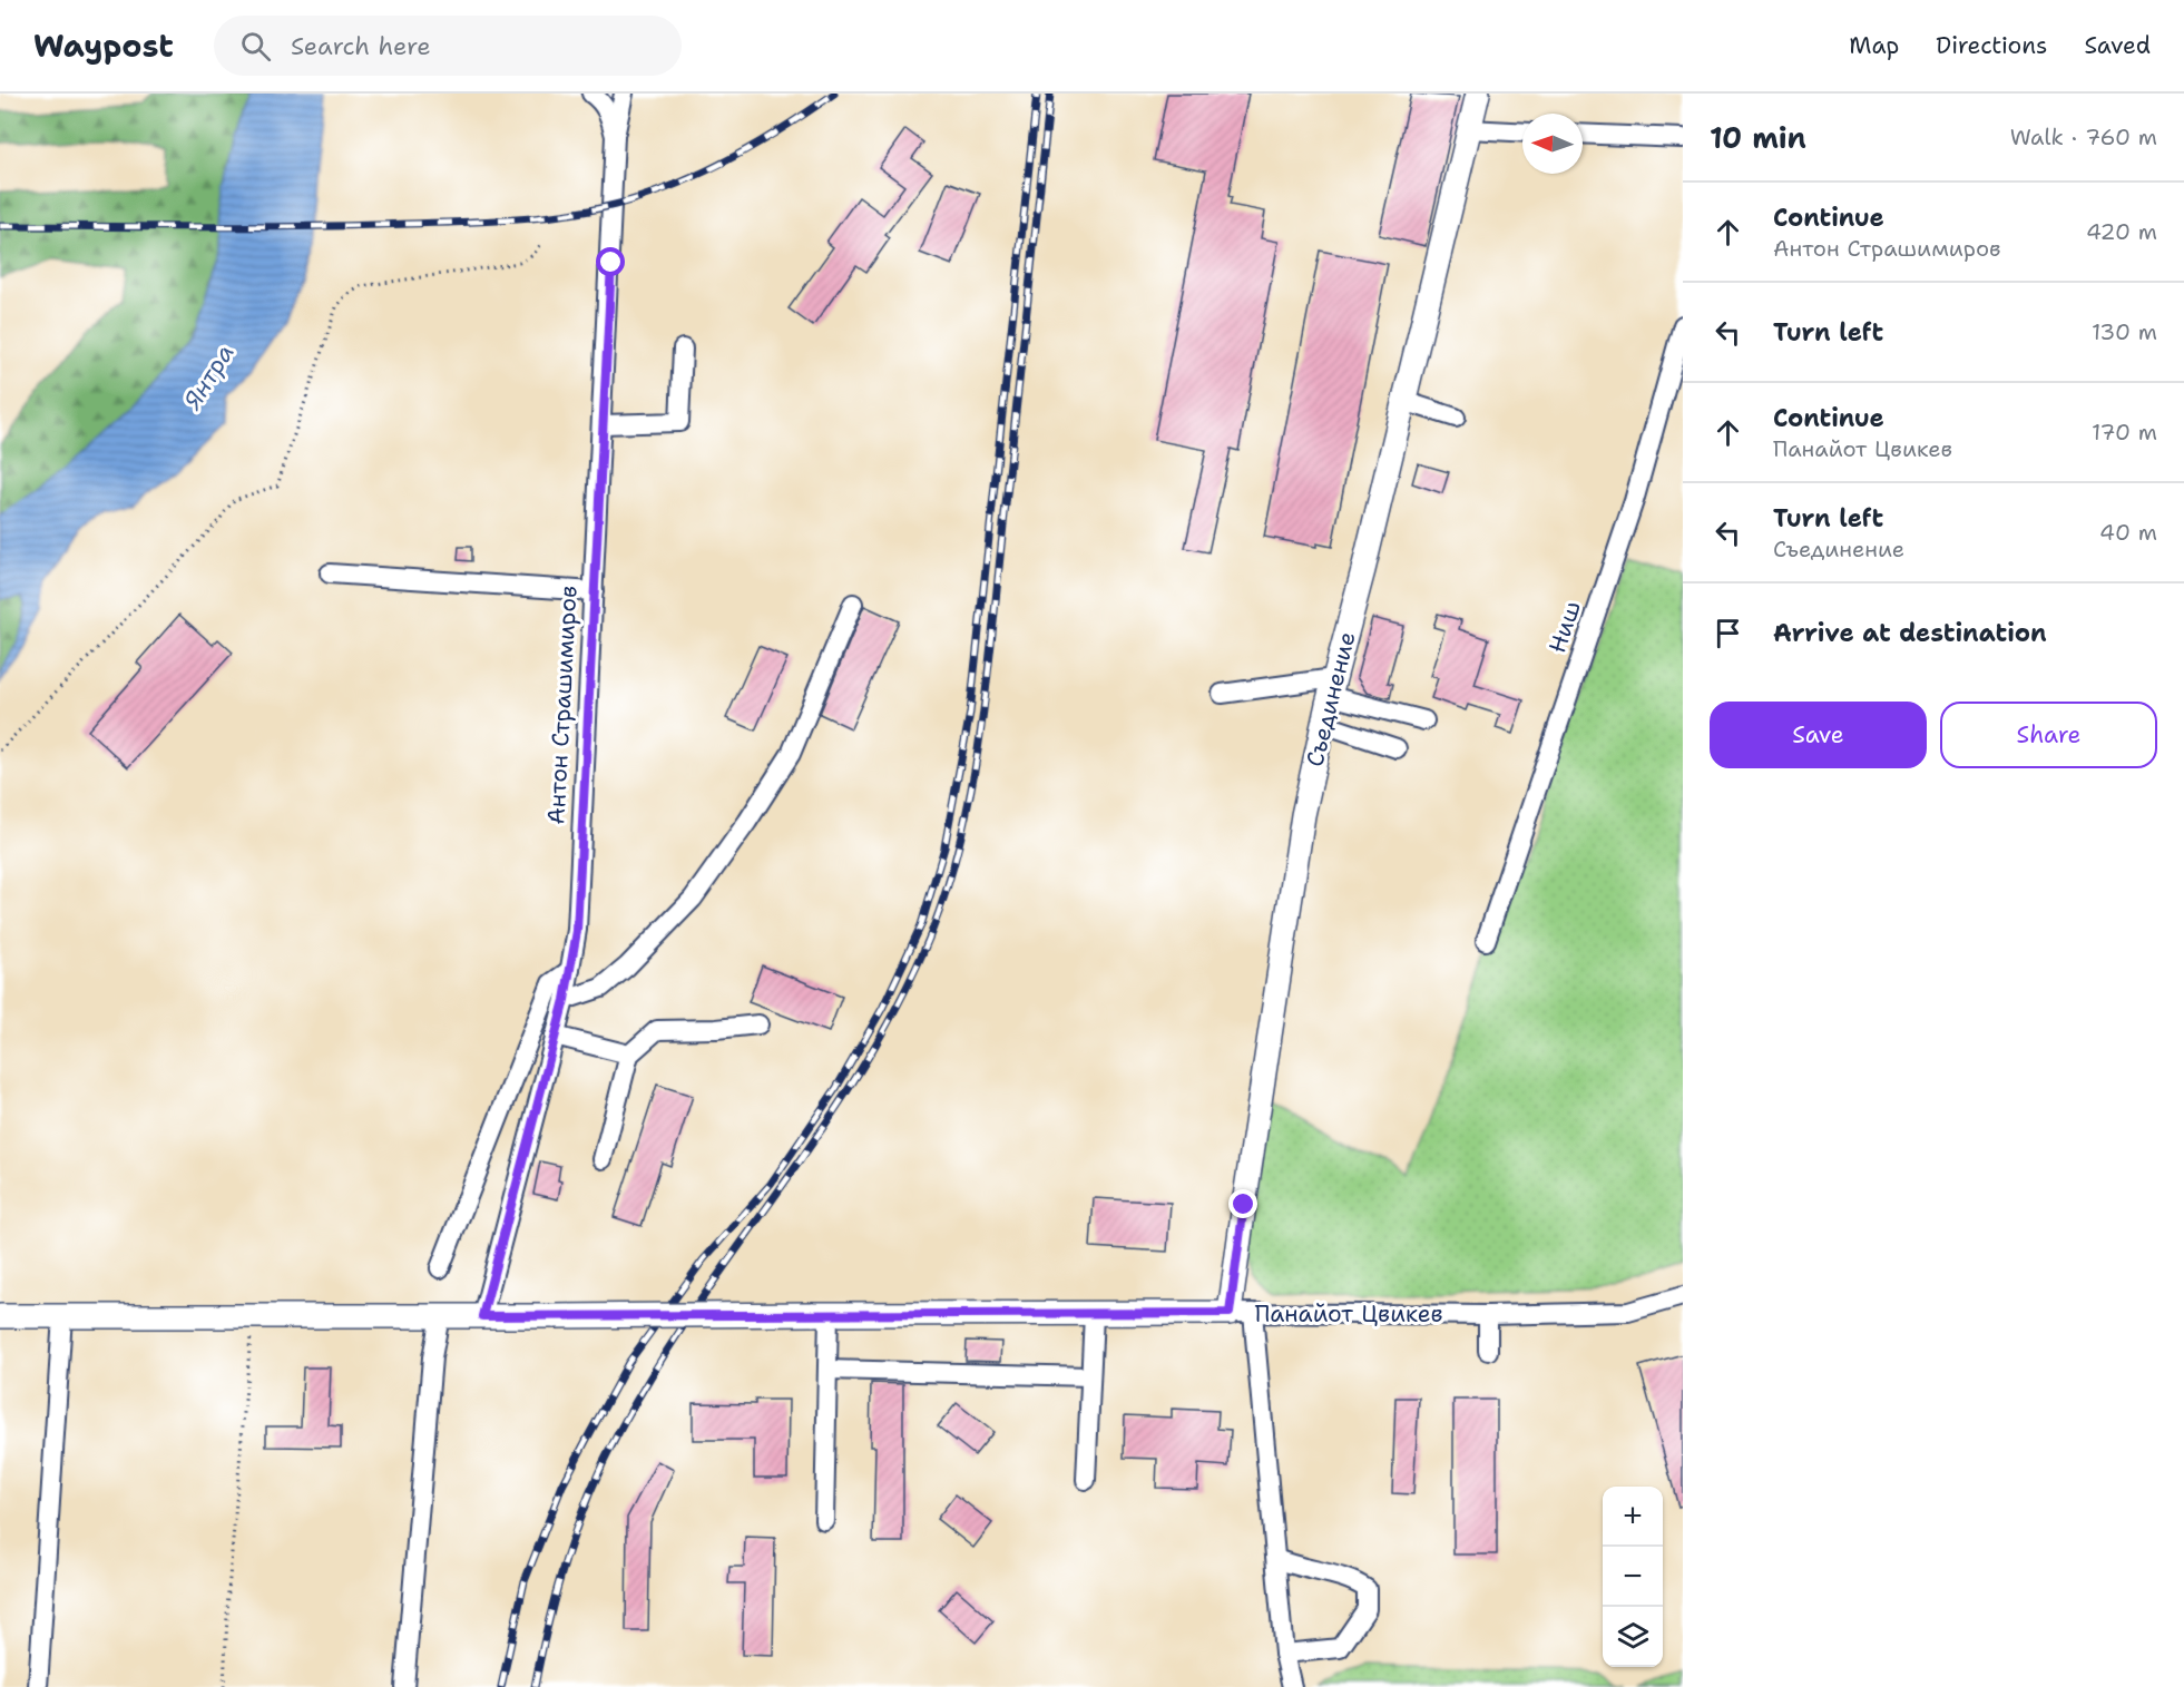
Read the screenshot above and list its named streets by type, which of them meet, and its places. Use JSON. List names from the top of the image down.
{
  "streets": {
    "main road": ["Съединение", "Панайот Цвикев"],
    "street": ["Ниш", "Антон Страшимиров"]
  },
  "crossings": [
    ["Съединение", "Панайот Цвикев"],
    ["Антон Страшимиров", "Панайот Цвикев"]
  ],
  "water": ["Янтра"],
  "north": "left",
  "page": {
    "header": "Waypost",
    "search": "Search here",
    "nav": ["Map", "Directions", "Saved"],
    "heading": ["10 min", "Walk · 760 m"],
    "list": [
      ["Continue", "Антон Страшимиров", "420 m"],
      ["Turn left", "130 m"],
      ["Continue", "Панайот Цвикев", "170 m"],
      ["Turn left", "Съединение", "40 m"],
      "Arrive at destination"
    ],
    "buttons": ["Save", "Share"],
    "map_buttons": ["+", "−"]
  }
}
